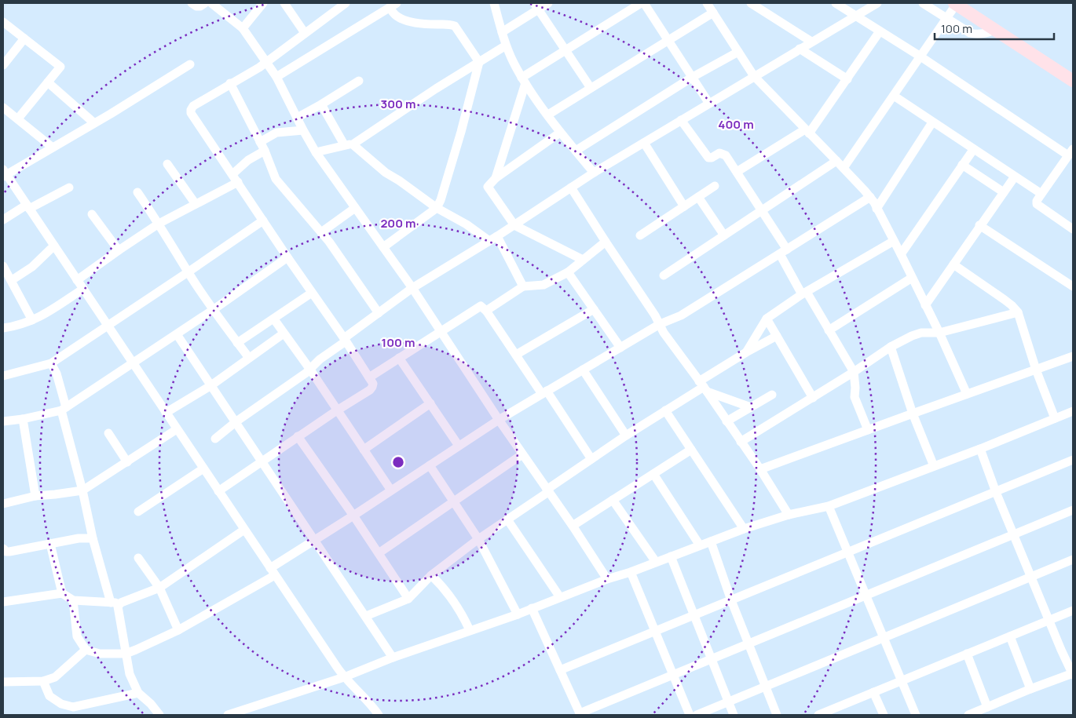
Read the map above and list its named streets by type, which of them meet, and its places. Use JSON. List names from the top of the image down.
{
  "scale_bar": "100 m",
  "rings": [
    "300 m",
    "400 m",
    "200 m",
    "100 m"
  ]
}
